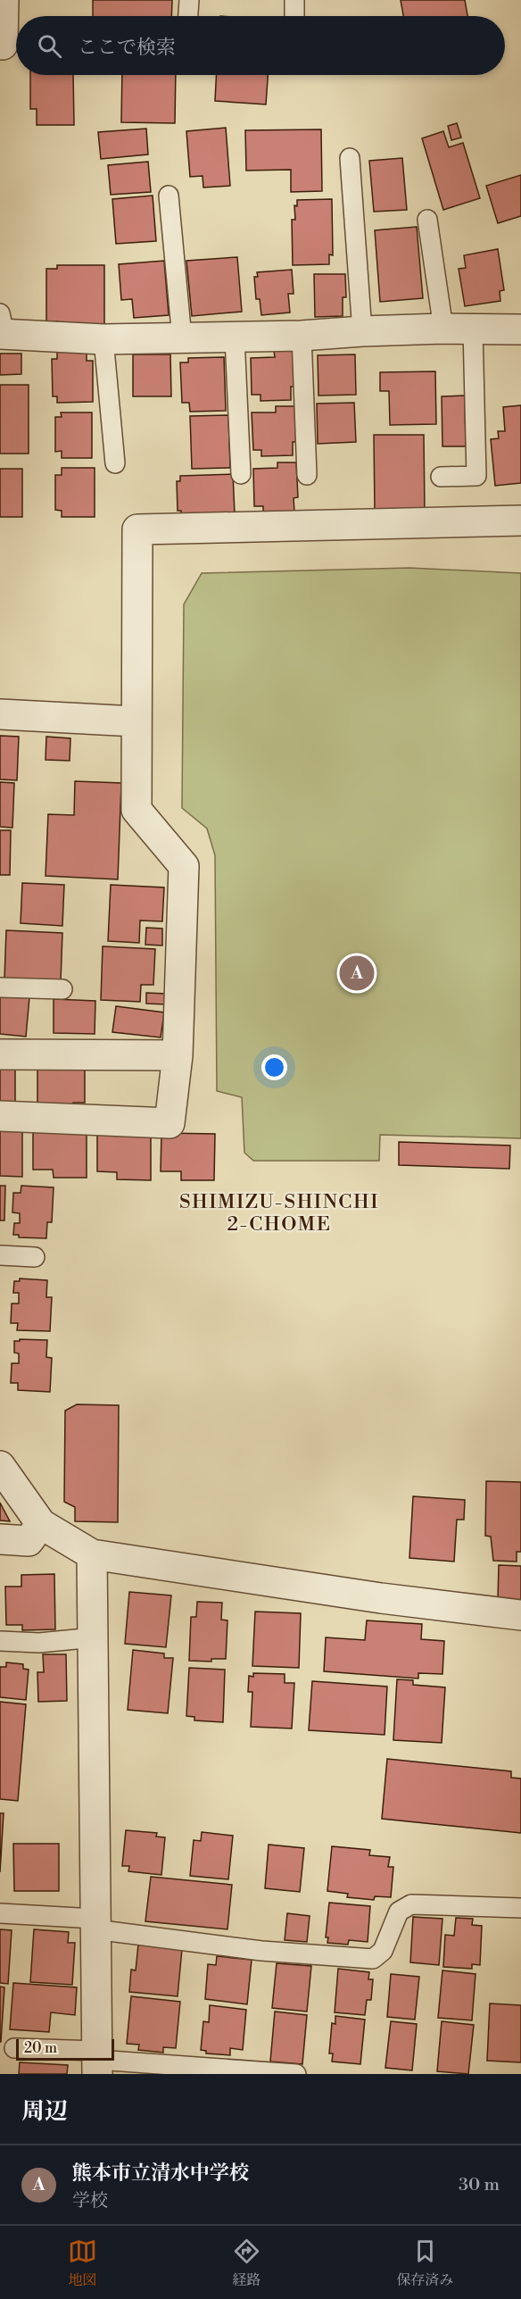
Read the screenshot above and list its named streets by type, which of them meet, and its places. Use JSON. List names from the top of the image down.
{
  "districts": ["SHIMIZU-SHINCHI 2-CHOME"],
  "scale_bar": "20 m",
  "page": {
    "search": "ここで検索",
    "pins": "A",
    "scale": "20 m",
    "heading": "周辺",
    "list": [
      {
        "mark": "A",
        "name": "熊本市立清水中学校",
        "note": "学校",
        "value": "30 m"
      }
    ],
    "nav": ["地図", "経路", "保存済み"]
  }
}
